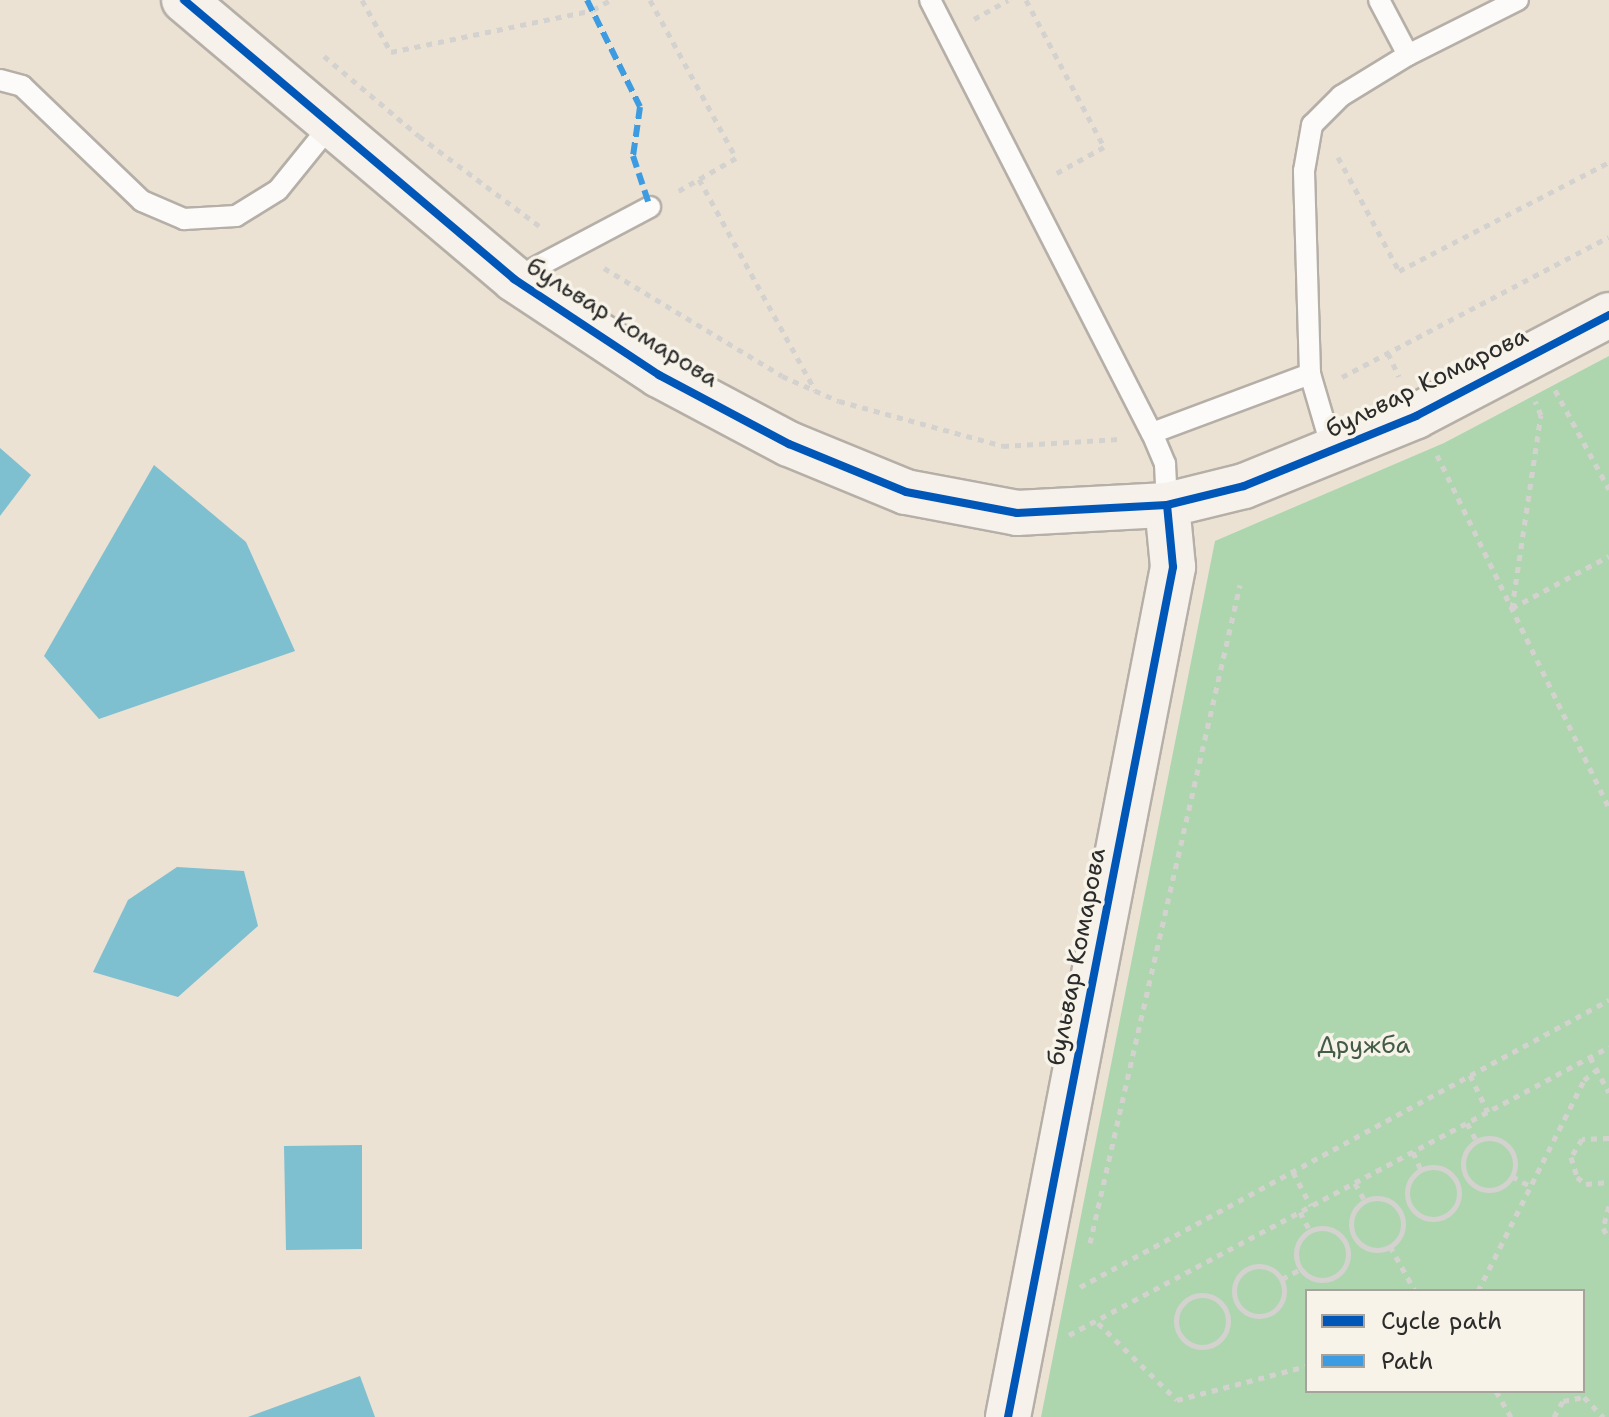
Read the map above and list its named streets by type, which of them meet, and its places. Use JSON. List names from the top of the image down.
{
  "streets": {
    "street": ["бульвар Комарова"]
  },
  "parks": ["Дружба"],
  "legend": ["Cycle path", "Path"]
}
